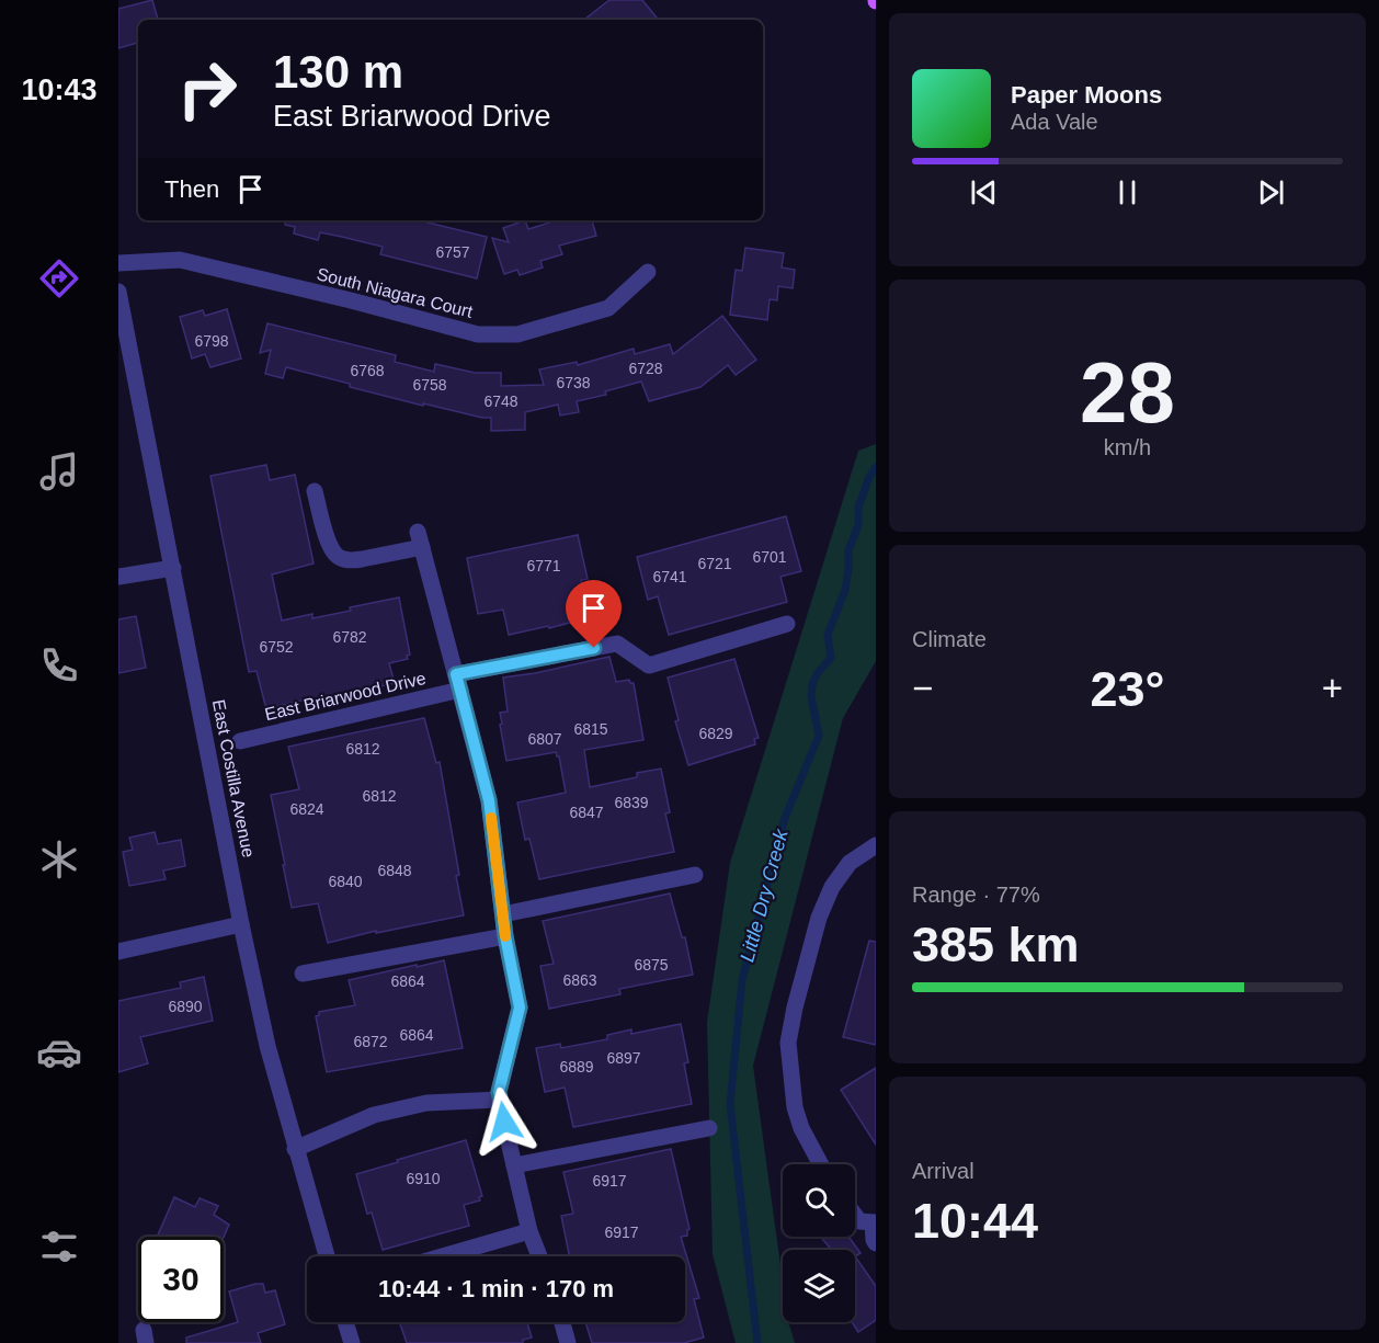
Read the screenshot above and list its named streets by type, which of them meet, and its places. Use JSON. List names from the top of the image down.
{
  "streets": {
    "street": ["South Niagara Court", "East Briarwood Drive", "East Costilla Avenue"]
  },
  "water": ["Little Dry Creek"],
  "house_numbers": [
    "6757",
    "6798",
    "6728",
    "6768",
    "6738",
    "6758",
    "6748",
    "6701",
    "6721",
    "6771",
    "6741",
    "6782",
    "6752",
    "6815",
    "6829",
    "6807",
    "6812",
    "6812",
    "6839",
    "6824",
    "6847",
    "6848",
    "6840",
    "6875",
    "6863",
    "6864",
    "6890",
    "6864",
    "6872",
    "6897",
    "6889",
    "6910",
    "6917",
    "6917"
  ],
  "page": {
    "tabs": "10:43",
    "turn": ["130 m", "East Briarwood Drive"],
    "song": ["Paper Moons", "Ada Vale"],
    "then": "Then",
    "tile": [
      ["28", "km/h"],
      "Climate",
      ["Range · 77%", "385 km"],
      ["Arrival", "10:44"]
    ],
    "heat": ["−", "23°", "+"],
    "limit": "30",
    "trip": "10:44 · 1 min · 170 m"
  }
}
